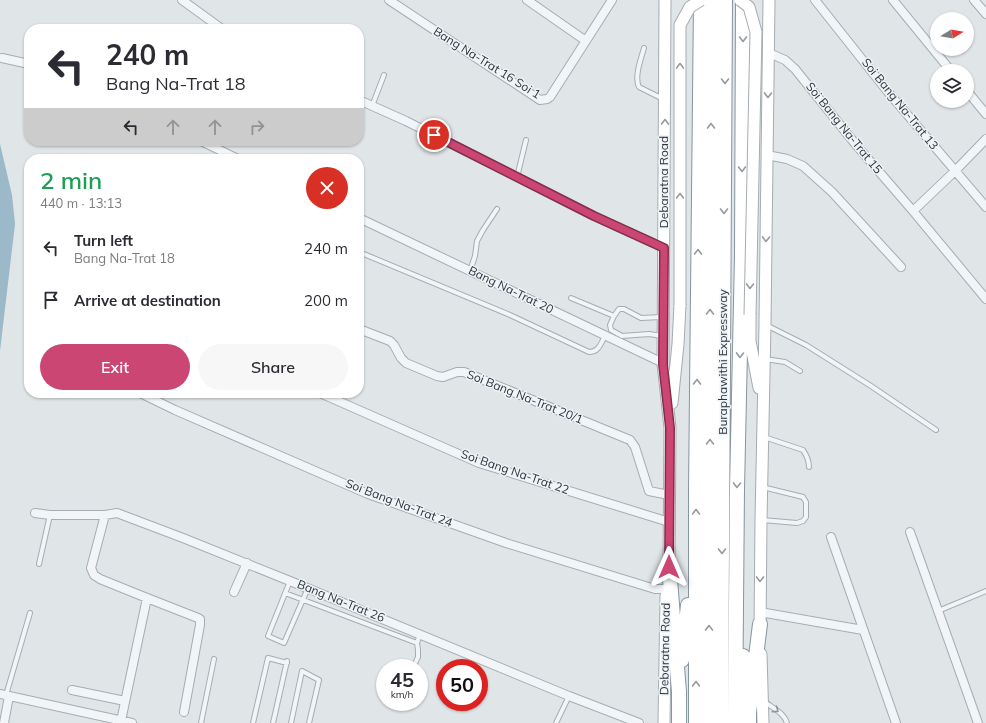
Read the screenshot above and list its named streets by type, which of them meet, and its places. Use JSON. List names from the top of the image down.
{
  "streets": {
    "highway": ["Buraphawithi Expressway"],
    "main road": ["Debaratna Road"],
    "street": [
      "Bang Na-Trat 16 Soi 1",
      "Soi Bang Na-Trat 13",
      "Soi Bang Na-Trat 15",
      "Bang Na-Trat 20",
      "Soi Bang Na-Trat 20/1",
      "Soi Bang Na-Trat 22",
      "Soi Bang Na-Trat 24",
      "Bang Na-Trat 26"
    ]
  },
  "crossings": [
    ["Debaratna Road", "Bang Na-Trat 20"],
    ["Debaratna Road", "Soi Bang Na-Trat 20/1"],
    ["Debaratna Road", "Soi Bang Na-Trat 22"],
    ["Debaratna Road", "Soi Bang Na-Trat 24"]
  ],
  "north": "right",
  "page": {
    "turn": ["240 m", "Bang Na-Trat 18"],
    "heading": ["2 min", "440 m · 13:13"],
    "list": [
      {
        "name": "Turn left",
        "note": "Bang Na-Trat 18",
        "value": "240 m"
      },
      {
        "name": "Arrive at destination",
        "value": "200 m"
      }
    ],
    "buttons": ["Exit", "Share"],
    "speed": "45 km/h",
    "limit": "50"
  }
}
